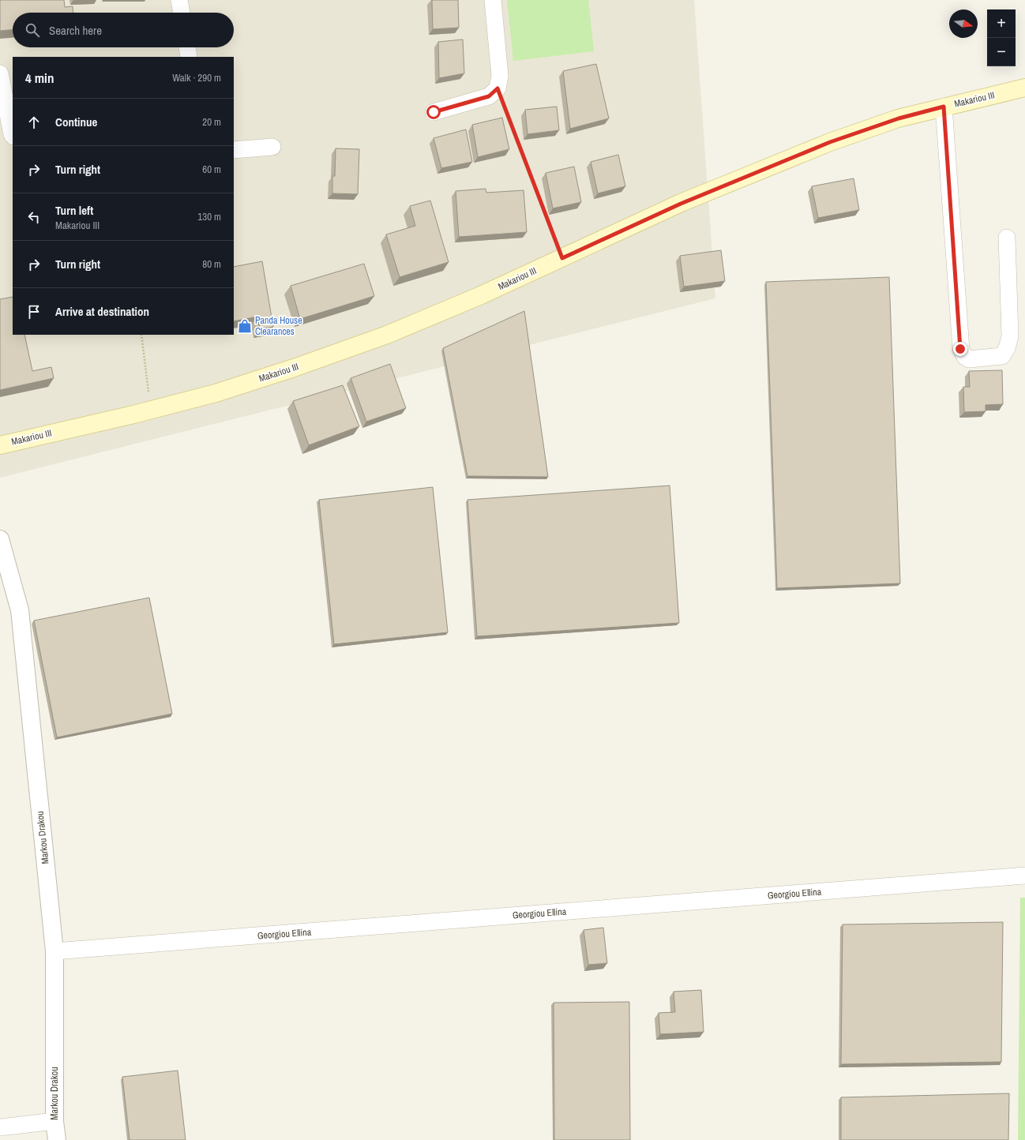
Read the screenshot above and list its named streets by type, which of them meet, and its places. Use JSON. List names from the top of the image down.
{
  "streets": {
    "main road": ["Makariou III"],
    "street": ["Markou Drakou", "Georgiou Ellina"]
  },
  "crossings": [
    ["Markou Drakou", "Georgiou Ellina"]
  ],
  "places": {
    "shop": ["Panda House Clearances"]
  },
  "north": "right",
  "page": {
    "map_buttons": ["+", "−"],
    "search": "Search here",
    "heading": ["4 min", "Walk · 290 m"],
    "list": [
      ["Continue", "20 m"],
      ["Turn right", "60 m"],
      ["Turn left", "Makariou III", "130 m"],
      ["Turn right", "80 m"],
      "Arrive at destination"
    ]
  }
}
